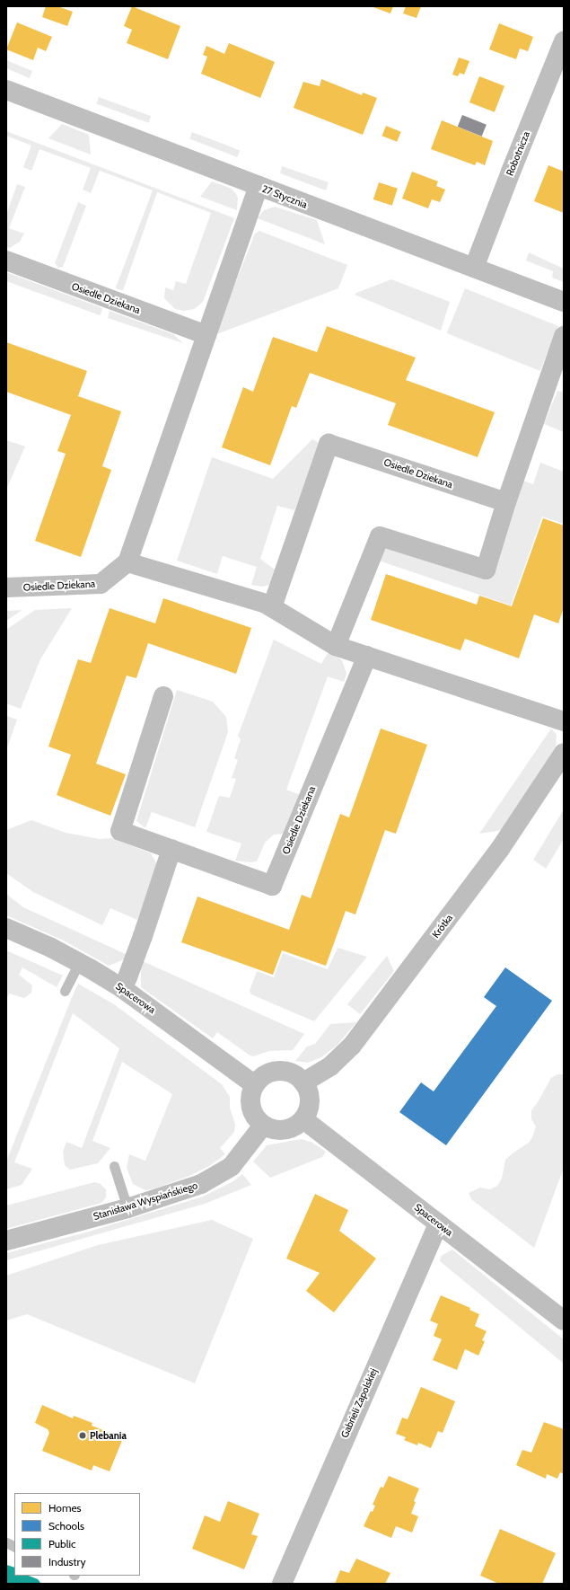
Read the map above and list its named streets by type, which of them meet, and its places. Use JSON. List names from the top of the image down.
{
  "streets": {
    "street": [
      "Robotnicza",
      "27 Stycznia",
      "Osiedle Dziekana",
      "Krótka",
      "Spacerowa",
      "Stanisława Wyspiańskiego",
      "Gabrieli Zapolskiej"
    ]
  },
  "crossings": [
    ["Robotnicza", "27 Stycznia"],
    ["Krótka", "Spacerowa"],
    ["Krótka", "Stanisława Wyspiańskiego"],
    ["Spacerowa", "Stanisława Wyspiańskiego"],
    ["Spacerowa", "Gabrieli Zapolskiej"]
  ],
  "places": ["Plebania"],
  "legend": [
    "Homes",
    "Schools",
    "Public",
    "Industry"
  ]
}
